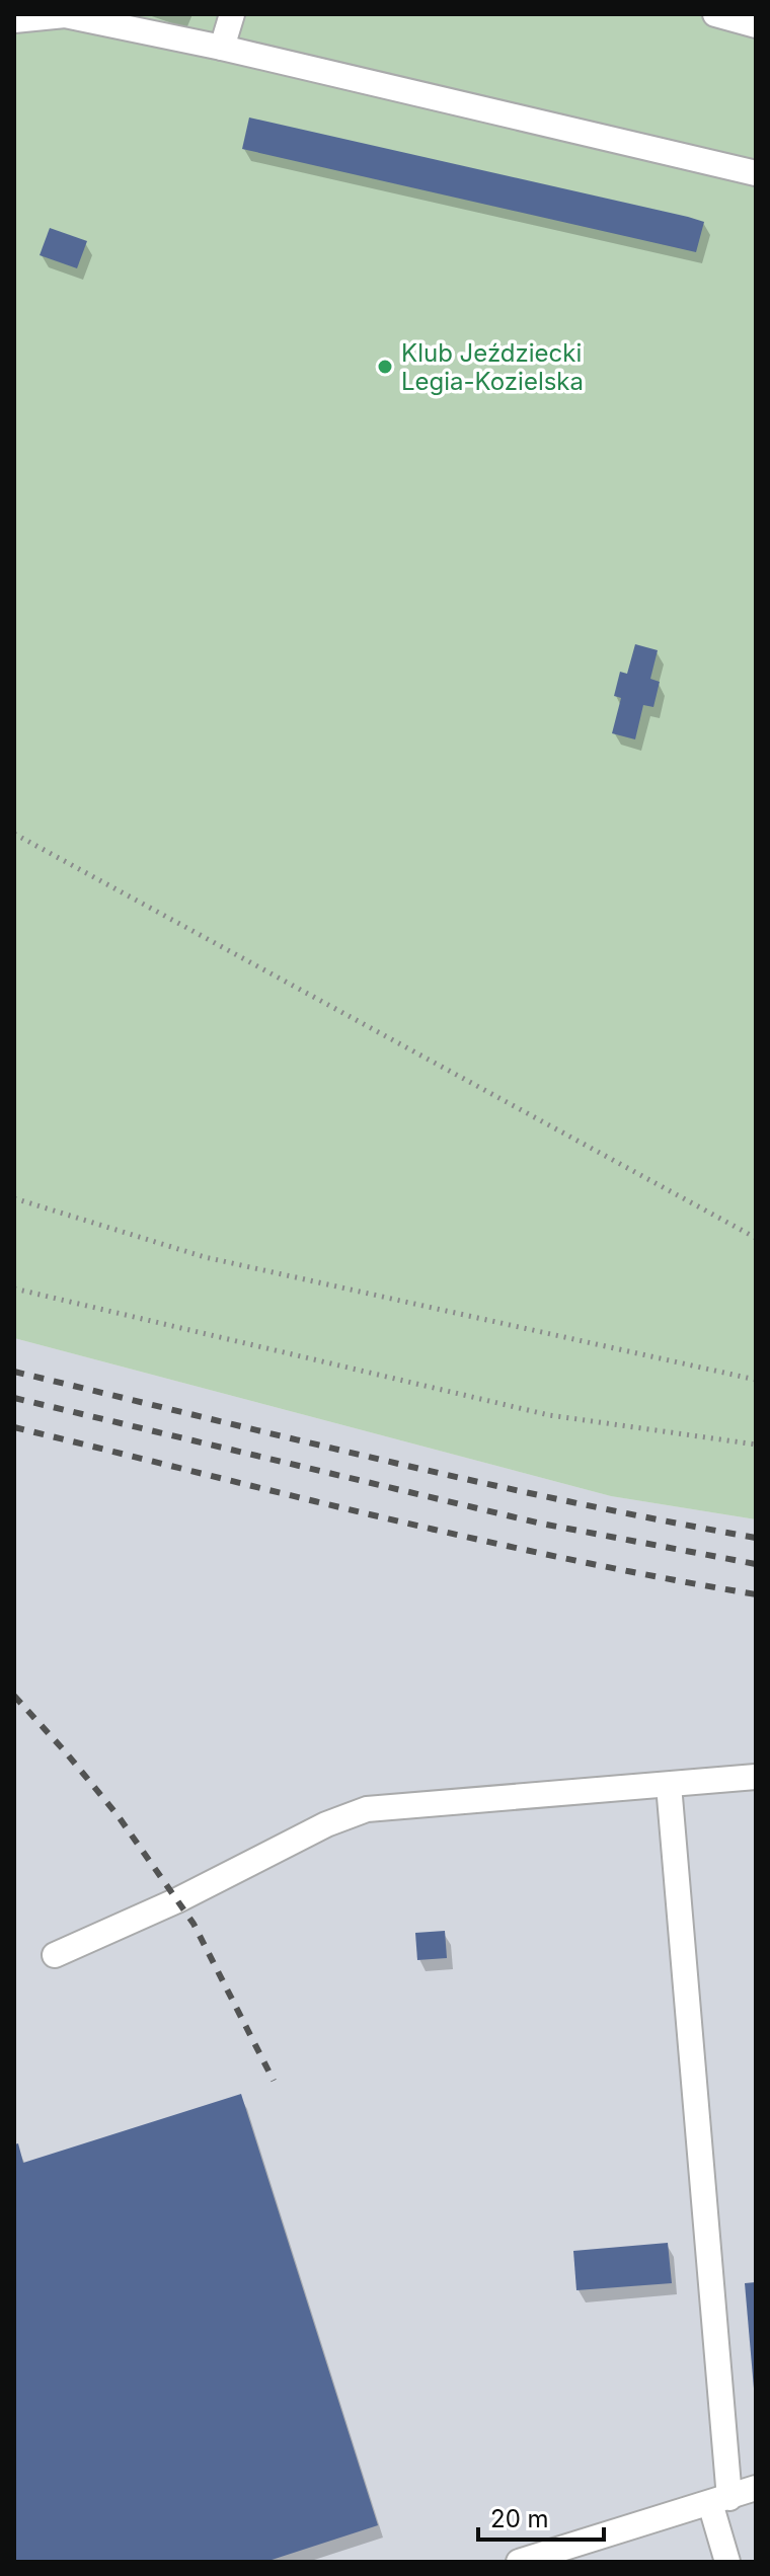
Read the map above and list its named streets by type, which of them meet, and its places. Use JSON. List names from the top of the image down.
{
  "places": ["Klub Jeździecki Legia-Kozielska"],
  "scale_bar": "20 m"
}
